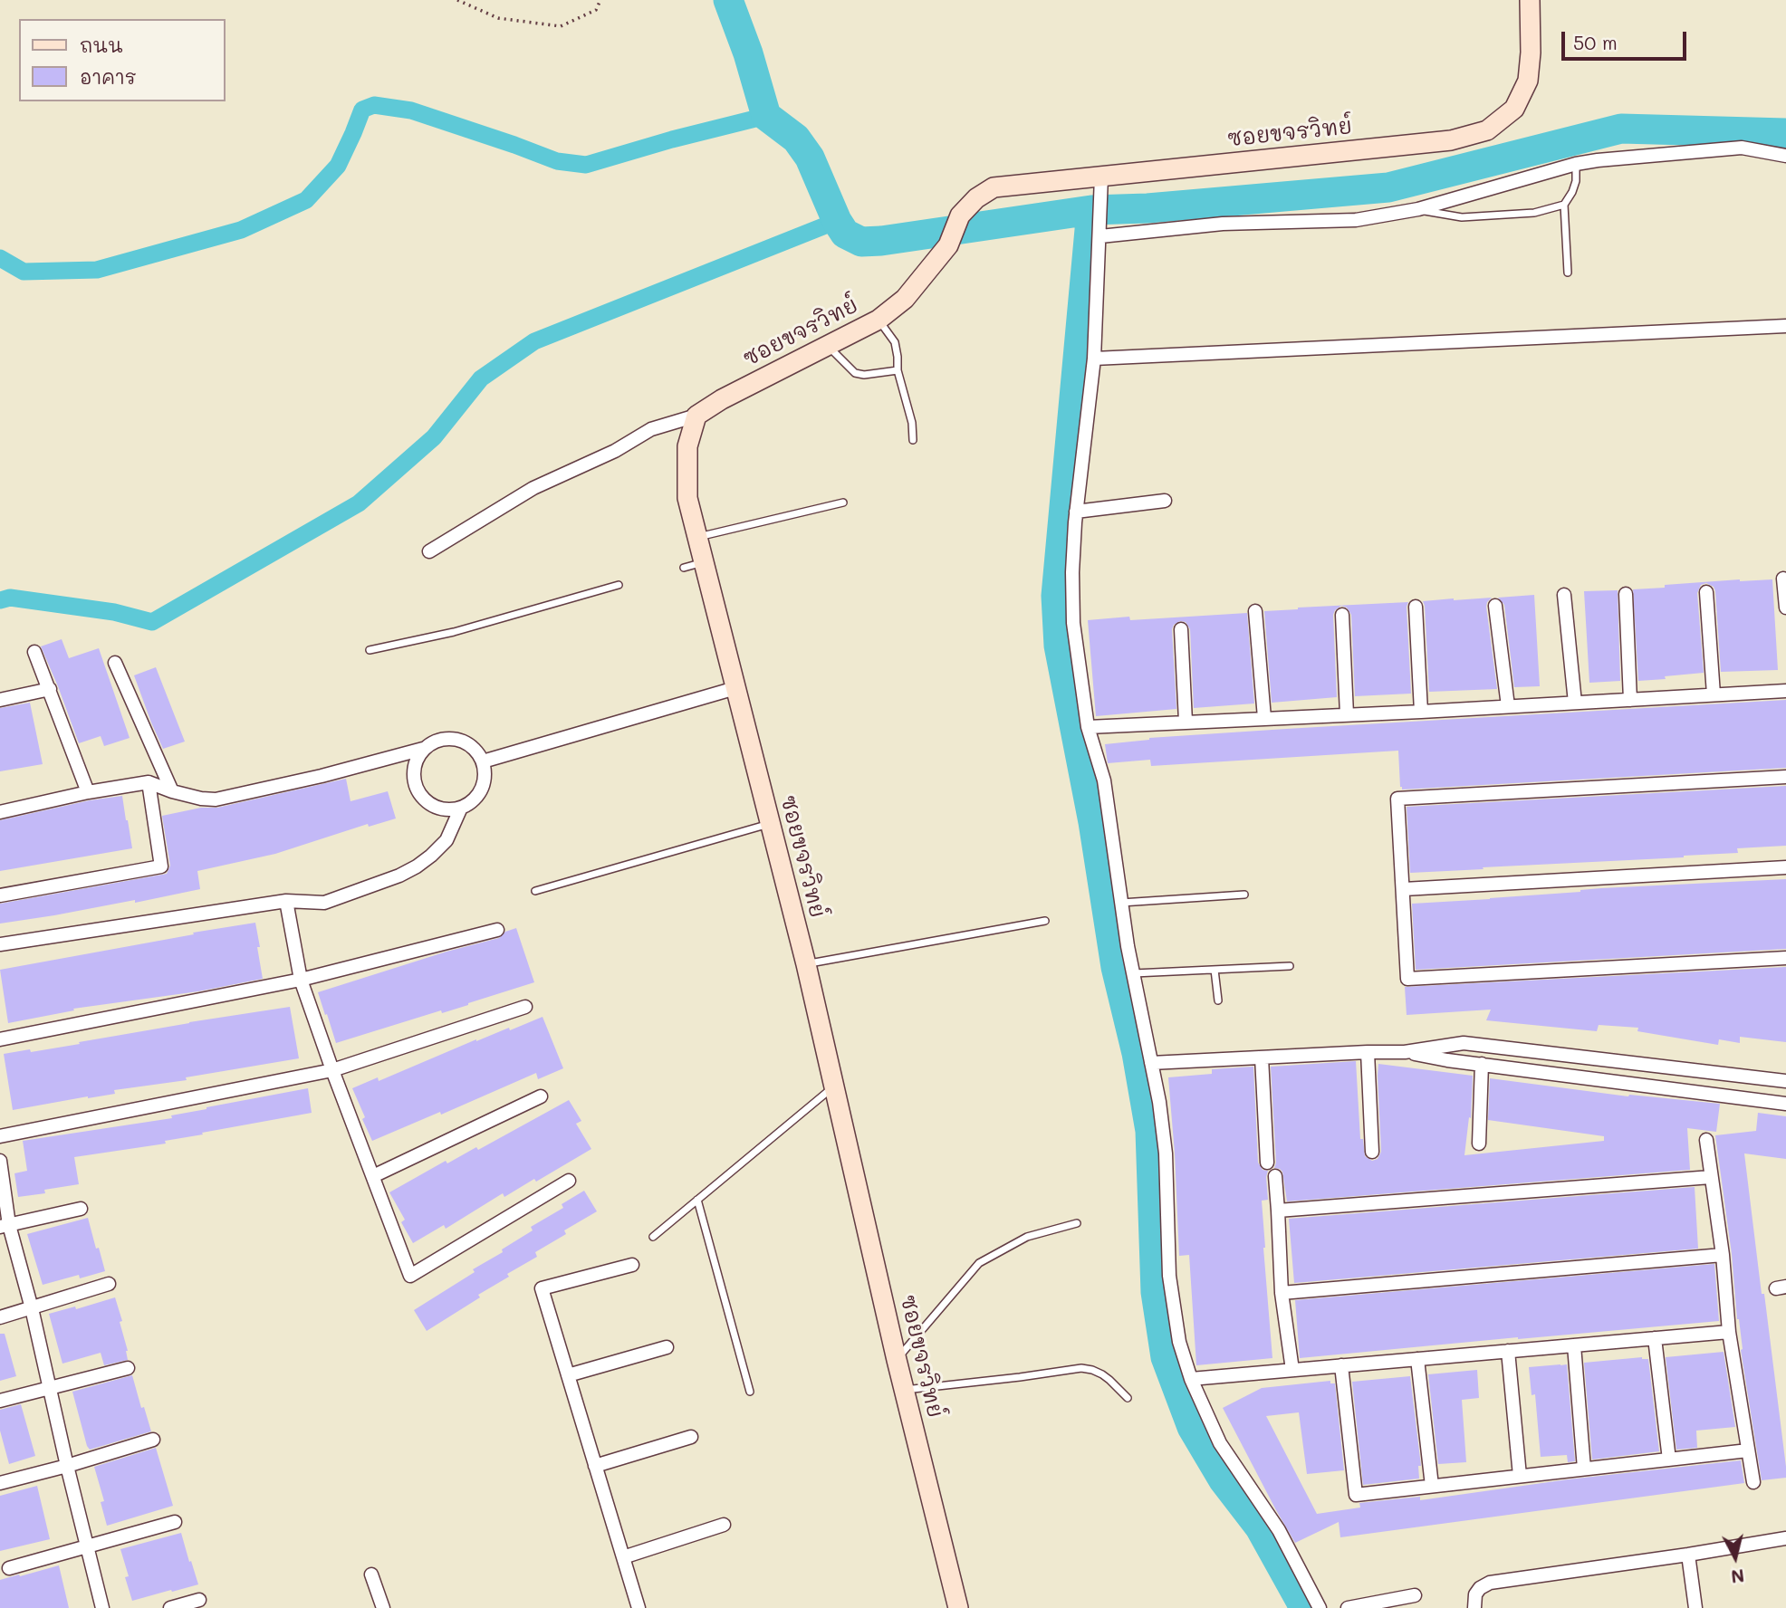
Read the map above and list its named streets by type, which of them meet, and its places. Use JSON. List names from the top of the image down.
{
  "streets": {
    "street": ["ซอยขจรวิทย์"]
  },
  "legend": ["ถนน", "อาคาร"],
  "scale_bar": "50 m",
  "north": "bottom"
}
